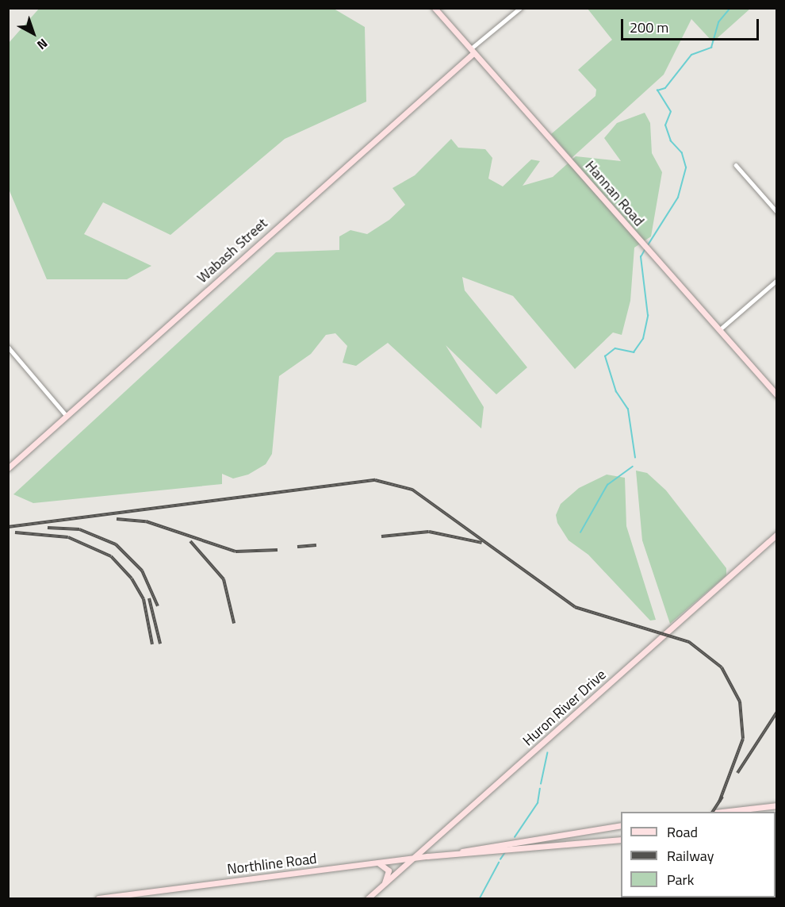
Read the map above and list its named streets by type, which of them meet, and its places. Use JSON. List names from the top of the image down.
{
  "streets": {
    "street": [
      "Hannan Road",
      "Wabash Street",
      "Huron River Drive",
      "Northline Road"
    ]
  },
  "crossings": [
    ["Hannan Road", "Wabash Street"],
    ["Huron River Drive", "Northline Road"]
  ],
  "legend": ["Road", "Railway", "Park"],
  "scale_bar": "200 m",
  "north": "bottom right"
}
